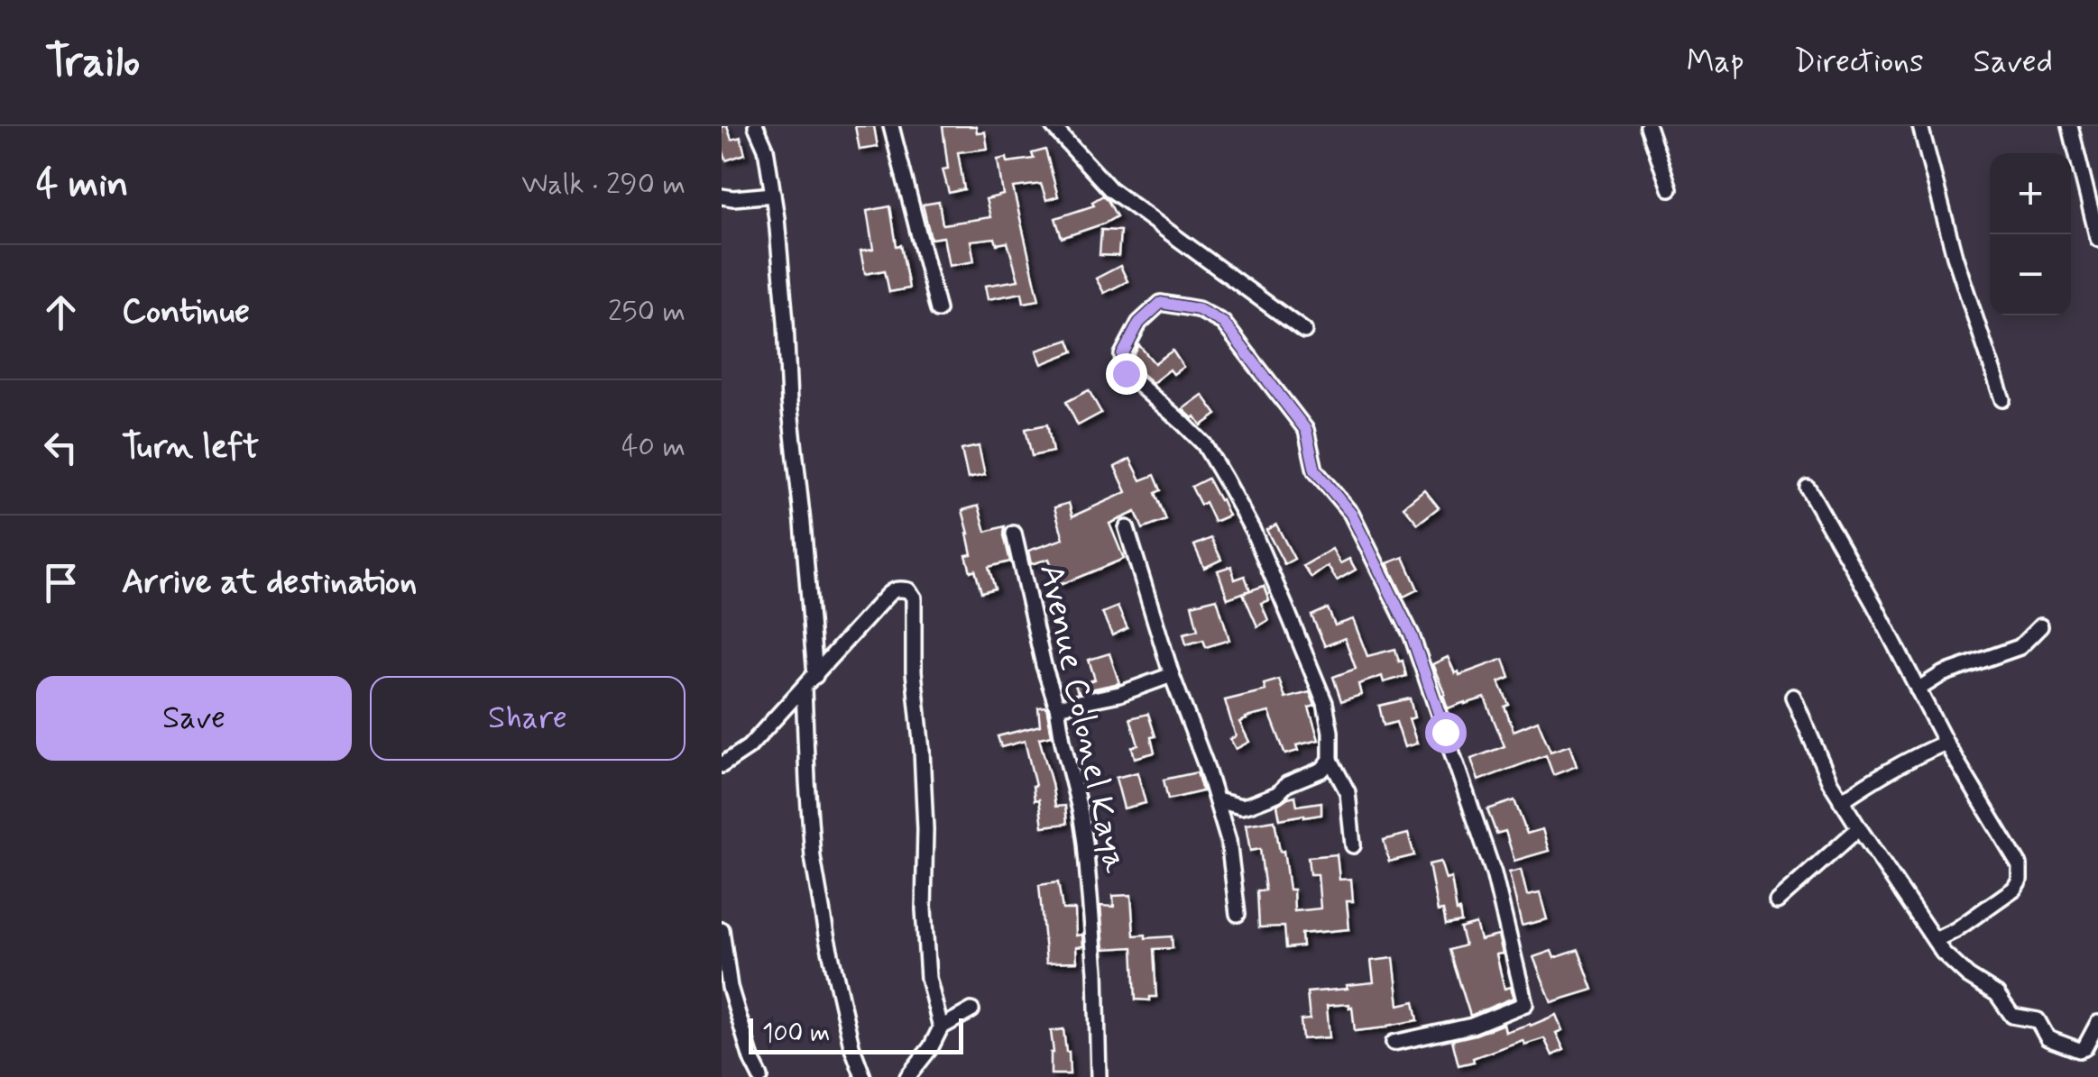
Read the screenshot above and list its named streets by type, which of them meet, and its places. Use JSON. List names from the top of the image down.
{
  "streets": {
    "street": ["Avenue Colonel Kaya"]
  },
  "scale_bar": "100 m",
  "page": {
    "header": "Trailo",
    "nav": ["Map", "Directions", "Saved"],
    "heading": ["4 min", "Walk · 290 m"],
    "map_buttons": ["+", "−"],
    "list": [
      ["Continue", "250 m"],
      ["Turn left", "40 m"],
      "Arrive at destination"
    ],
    "buttons": ["Save", "Share"],
    "scale": "100 m"
  }
}
